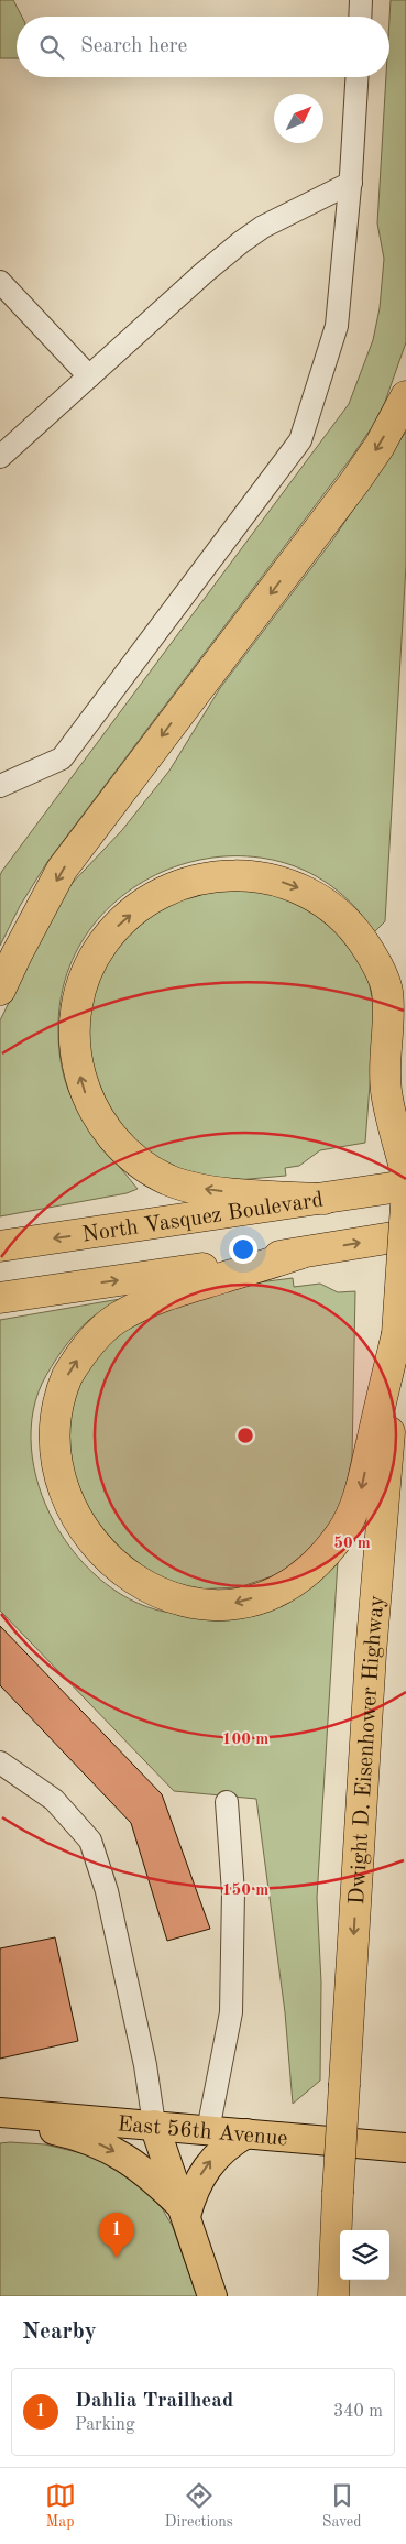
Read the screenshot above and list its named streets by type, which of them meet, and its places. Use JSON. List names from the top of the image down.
{
  "streets": {
    "highway": ["North Vasquez Boulevard", "Dwight D. Eisenhower Highway"],
    "main road": ["East 56th Avenue"]
  },
  "one_way": ["Dwight D. Eisenhower Highway"],
  "north": "top right",
  "page": {
    "search": "Search here",
    "pins": "1",
    "heading": "Nearby",
    "list": [
      {
        "mark": "1",
        "name": "Dahlia Trailhead",
        "note": "Parking",
        "value": "340 m"
      }
    ],
    "nav": ["Map", "Directions", "Saved"]
  },
  "rings": ["50 m", "100 m", "150 m"]
}
